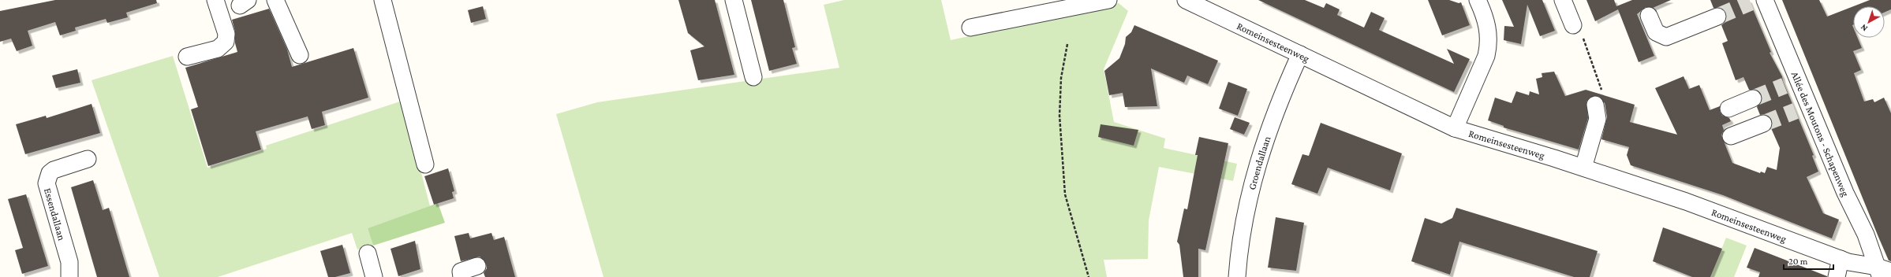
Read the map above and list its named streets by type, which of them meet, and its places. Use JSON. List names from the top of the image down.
{
  "streets": {
    "street": [
      "Romeinsesteenweg",
      "Allée des Moutons - Schapenweg",
      "Groendallaan",
      "Essendallaan"
    ]
  },
  "crossings": [
    ["Romeinsesteenweg", "Allée des Moutons - Schapenweg"],
    ["Romeinsesteenweg", "Groendallaan"]
  ],
  "scale_bar": "20 m",
  "north": "bottom left"
}
